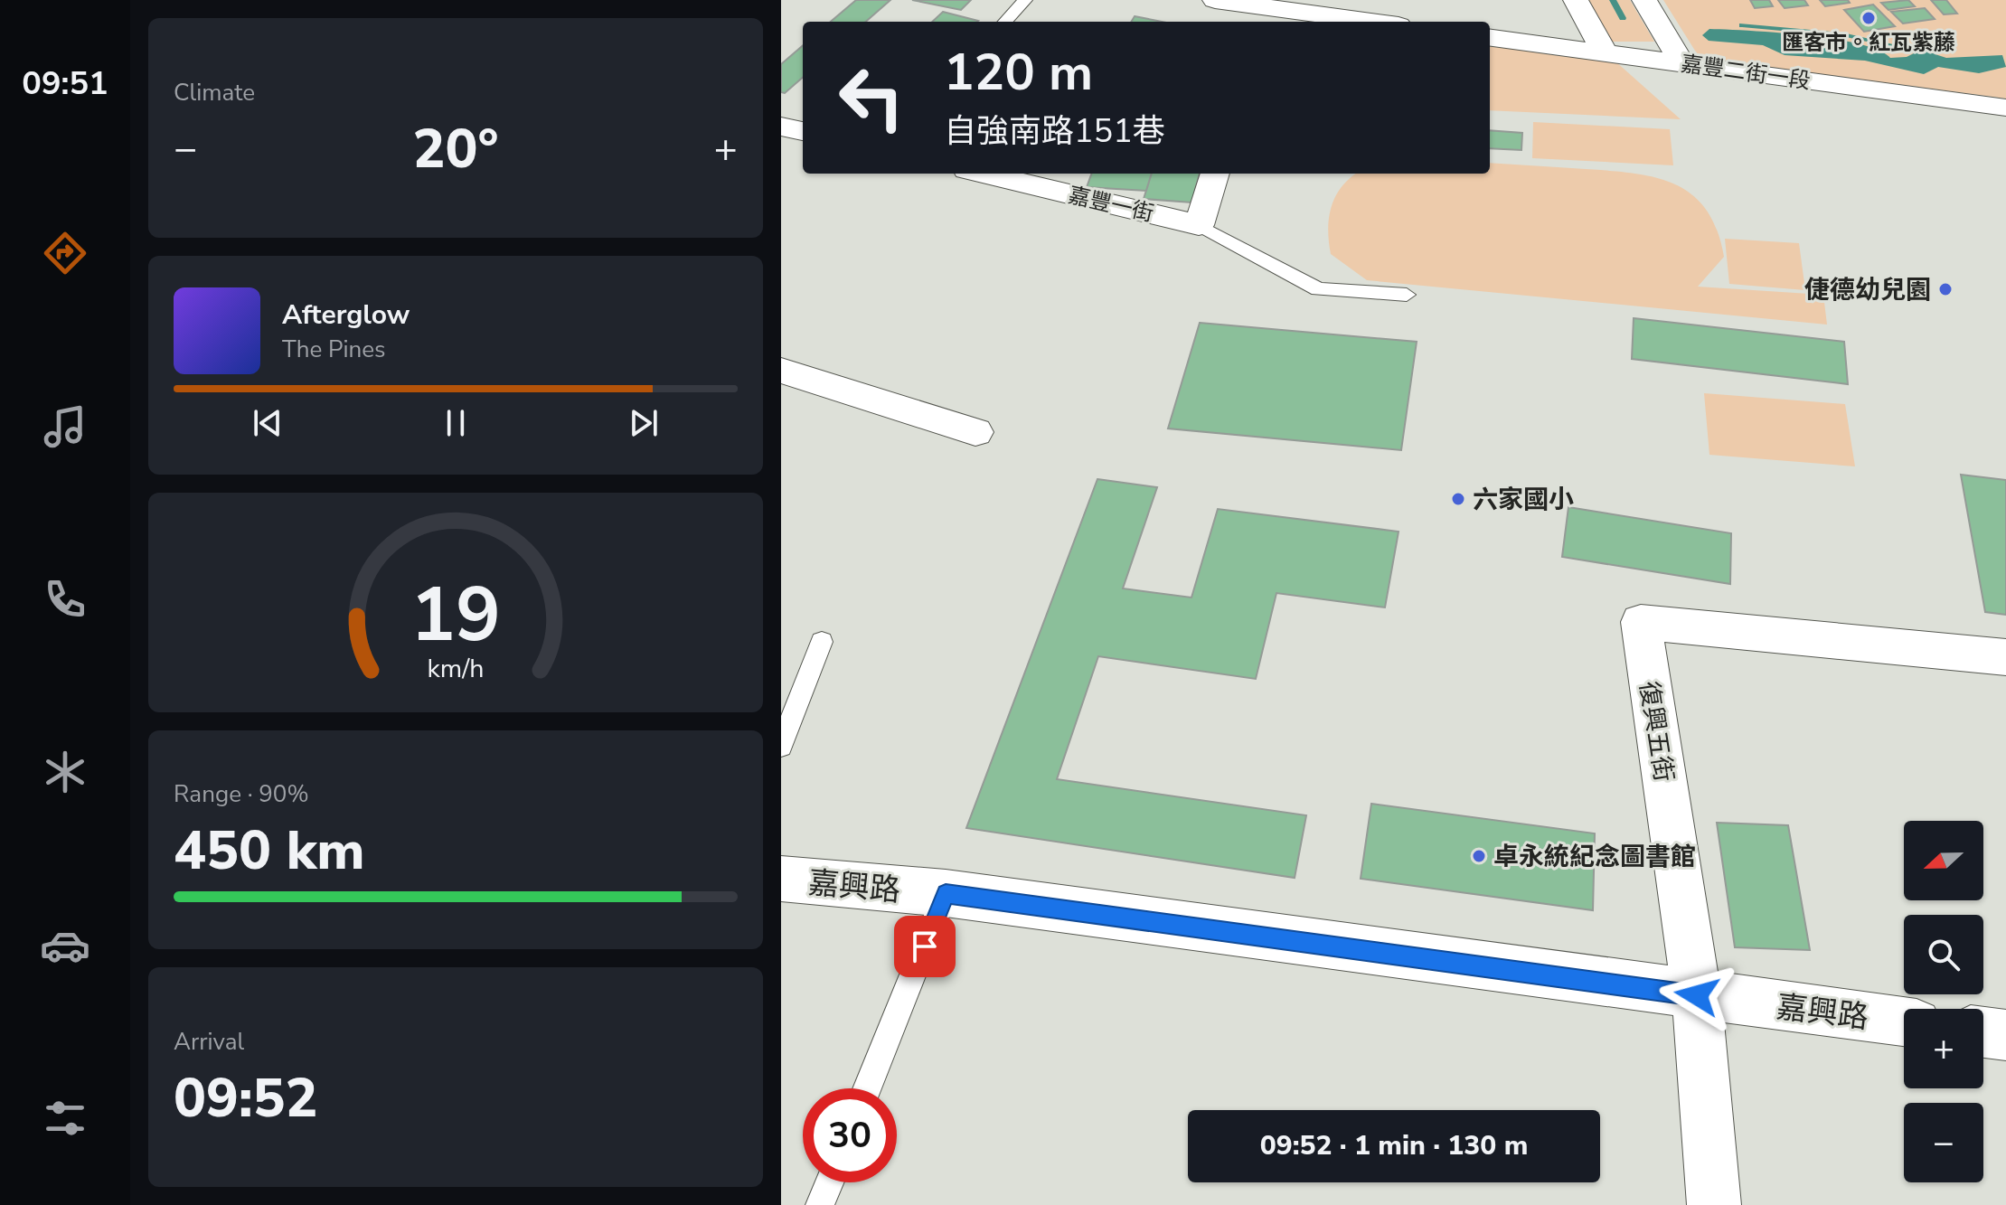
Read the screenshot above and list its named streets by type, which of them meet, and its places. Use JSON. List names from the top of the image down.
{
  "streets": {
    "street": [
      "嘉豐二街一段",
      "嘉豐一街",
      "復興五街",
      "嘉興路"
    ]
  },
  "crossings": [
    ["復興五街", "嘉興路"]
  ],
  "places": [
    "匯客市。紅瓦紫藤",
    "倢德幼兒園",
    "六家國小",
    "卓永統紀念圖書館"
  ],
  "north": "left",
  "page": {
    "tabs": "09:51",
    "tile": [
      "Climate",
      ["Range · 90%", "450 km"],
      ["Arrival", "09:52"]
    ],
    "turn": ["120 m", "自強南路151巷"],
    "heat": ["−", "20°", "+"],
    "song": ["Afterglow", "The Pines"],
    "map_buttons": ["+", "−"],
    "limit": "30",
    "trip": "09:52 · 1 min · 130 m",
    "gauge": ["19", "km/h"]
  }
}
